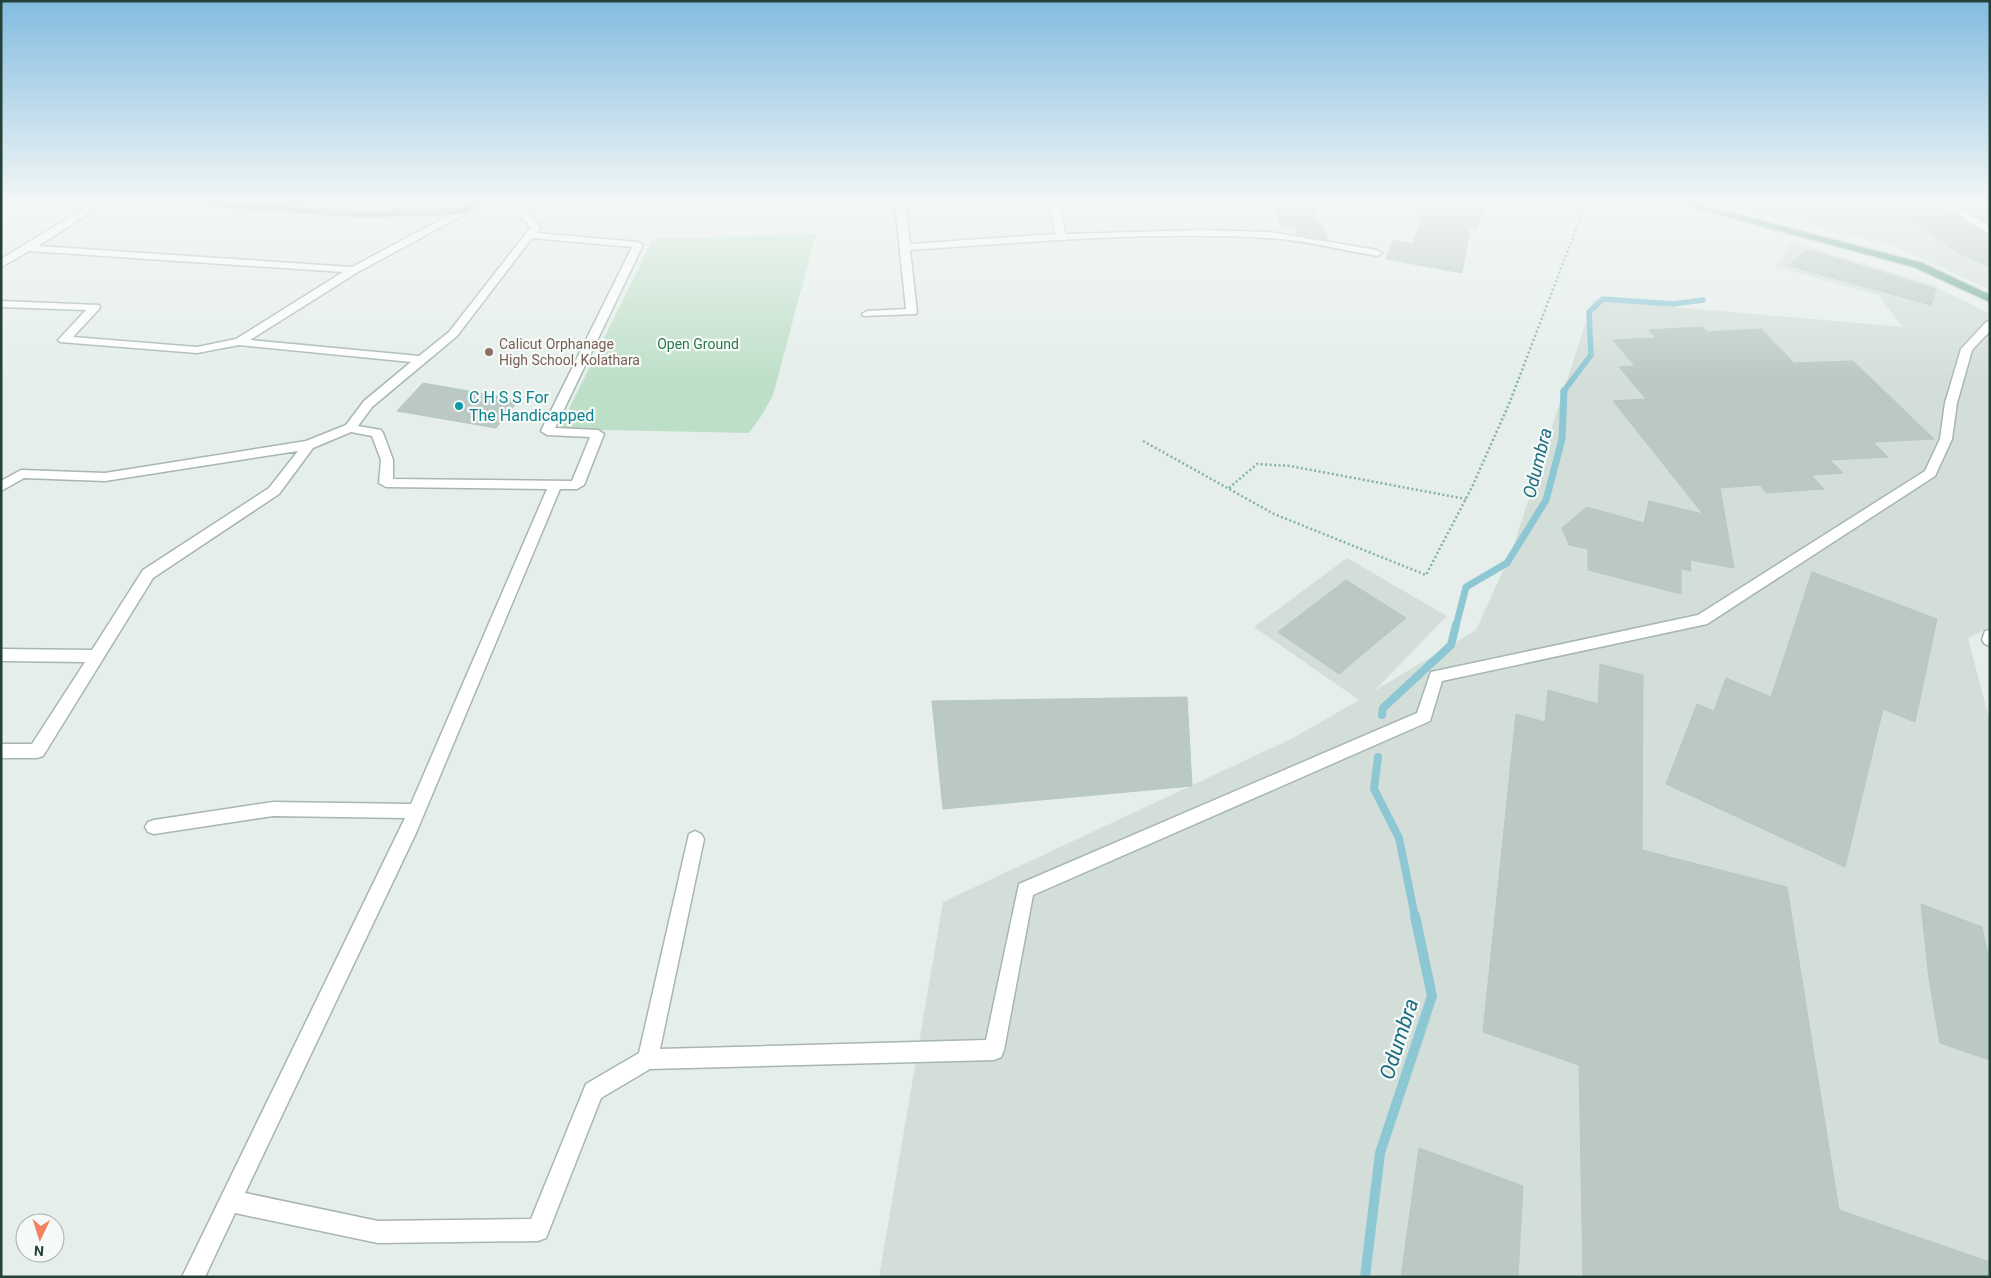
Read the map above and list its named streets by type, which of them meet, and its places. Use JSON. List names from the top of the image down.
{
  "water": ["Odumbra"],
  "parks": ["Open Ground"],
  "places": ["Calicut Orphanage High School, Kolathara", "C H S S For The Handicapped"],
  "north": "bottom"
}
